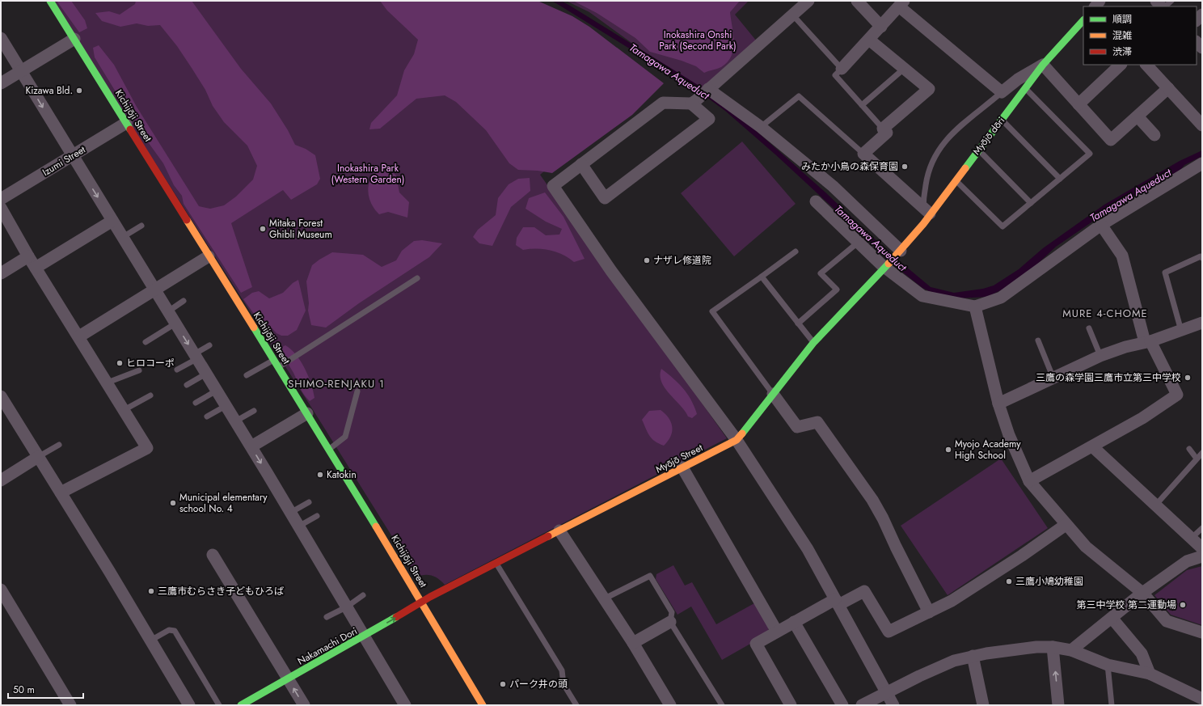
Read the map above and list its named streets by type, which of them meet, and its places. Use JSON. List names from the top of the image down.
{
  "streets": {
    "street": [
      "Kichijōji Street",
      "Myōjō dōri",
      "Izumi Street",
      "Myōjō Street",
      "Nakamachi Dori"
    ]
  },
  "crossings": [
    ["Kichijōji Street", "Izumi Street"],
    ["Kichijōji Street", "Myōjō Street"],
    ["Kichijōji Street", "Nakamachi Dori"],
    ["Myōjō dōri", "Myōjō Street"],
    ["Myōjō Street", "Nakamachi Dori"]
  ],
  "districts": ["MURE 4-CHOME", "SHIMO-RENJAKU 1"],
  "water": ["Tamagawa Aqueduct"],
  "parks": ["Inokashira Onshi Park (Second Park)", "Inokashira Park (Western Garden)"],
  "places": [
    "Kizawa Bld.",
    "みたか小鳥の森保育園",
    "Mitaka Forest Ghibli Museum",
    "ナザレ修道院",
    "ヒロコーポ",
    "三鷹の森学園三鷹市立第三中学校",
    "Myojo Academy High School",
    "Katokin",
    "Municipal elementary school No. 4",
    "三鷹小鳩幼稚園",
    "三鷹市むらさき子どもひろば",
    "第三中学校 第二運動場",
    "パーク井の頭"
  ],
  "legend": ["順調", "混雑", "渋滞"],
  "scale_bar": "50 m"
}
